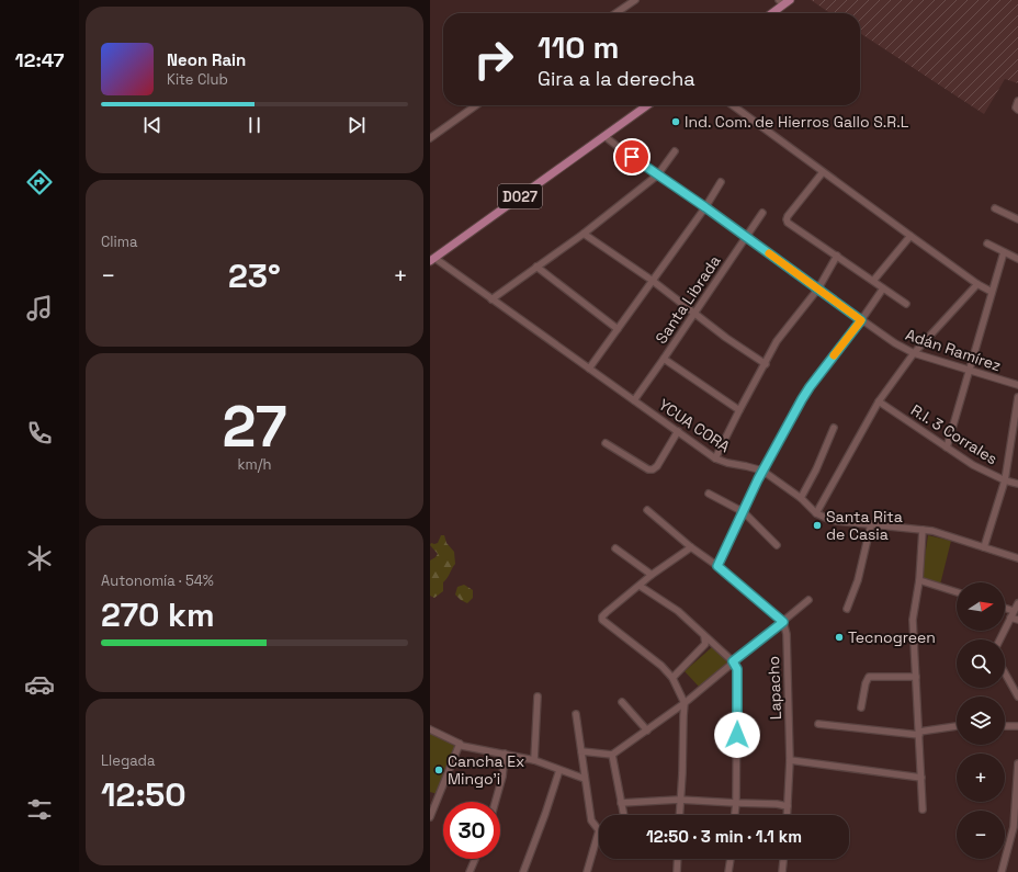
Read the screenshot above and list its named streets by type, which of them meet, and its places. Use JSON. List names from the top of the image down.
{
  "streets": {
    "main road": ["D027"],
    "street": [
      "Santa Librada",
      "Adán Ramírez",
      "YCUA CORA",
      "R.I. 3 Corrales",
      "Lapacho"
    ]
  },
  "crossings": [
    ["D027", "Adán Ramírez"],
    ["D027", "YCUA CORA"],
    ["Santa Librada", "Adán Ramírez"],
    ["Santa Librada", "YCUA CORA"]
  ],
  "places": [
    "Ind. Com. de Hierros Gallo S.R.L",
    "Santa Rita de Casia",
    "Tecnogreen",
    "Cancha Ex Mingo'i"
  ],
  "north": "right",
  "page": {
    "tabs": "12:47",
    "turn": ["110 m", "Gira a la derecha"],
    "song": ["Neon Rain", "Kite Club"],
    "tile": [
      "Clima",
      ["27", "km/h"],
      ["Autonomía · 54%", "270 km"],
      ["Llegada", "12:50"]
    ],
    "heat": ["−", "23°", "+"],
    "map_buttons": ["+", "−"],
    "limit": "30",
    "trip": "12:50 · 3 min · 1.1 km"
  }
}
